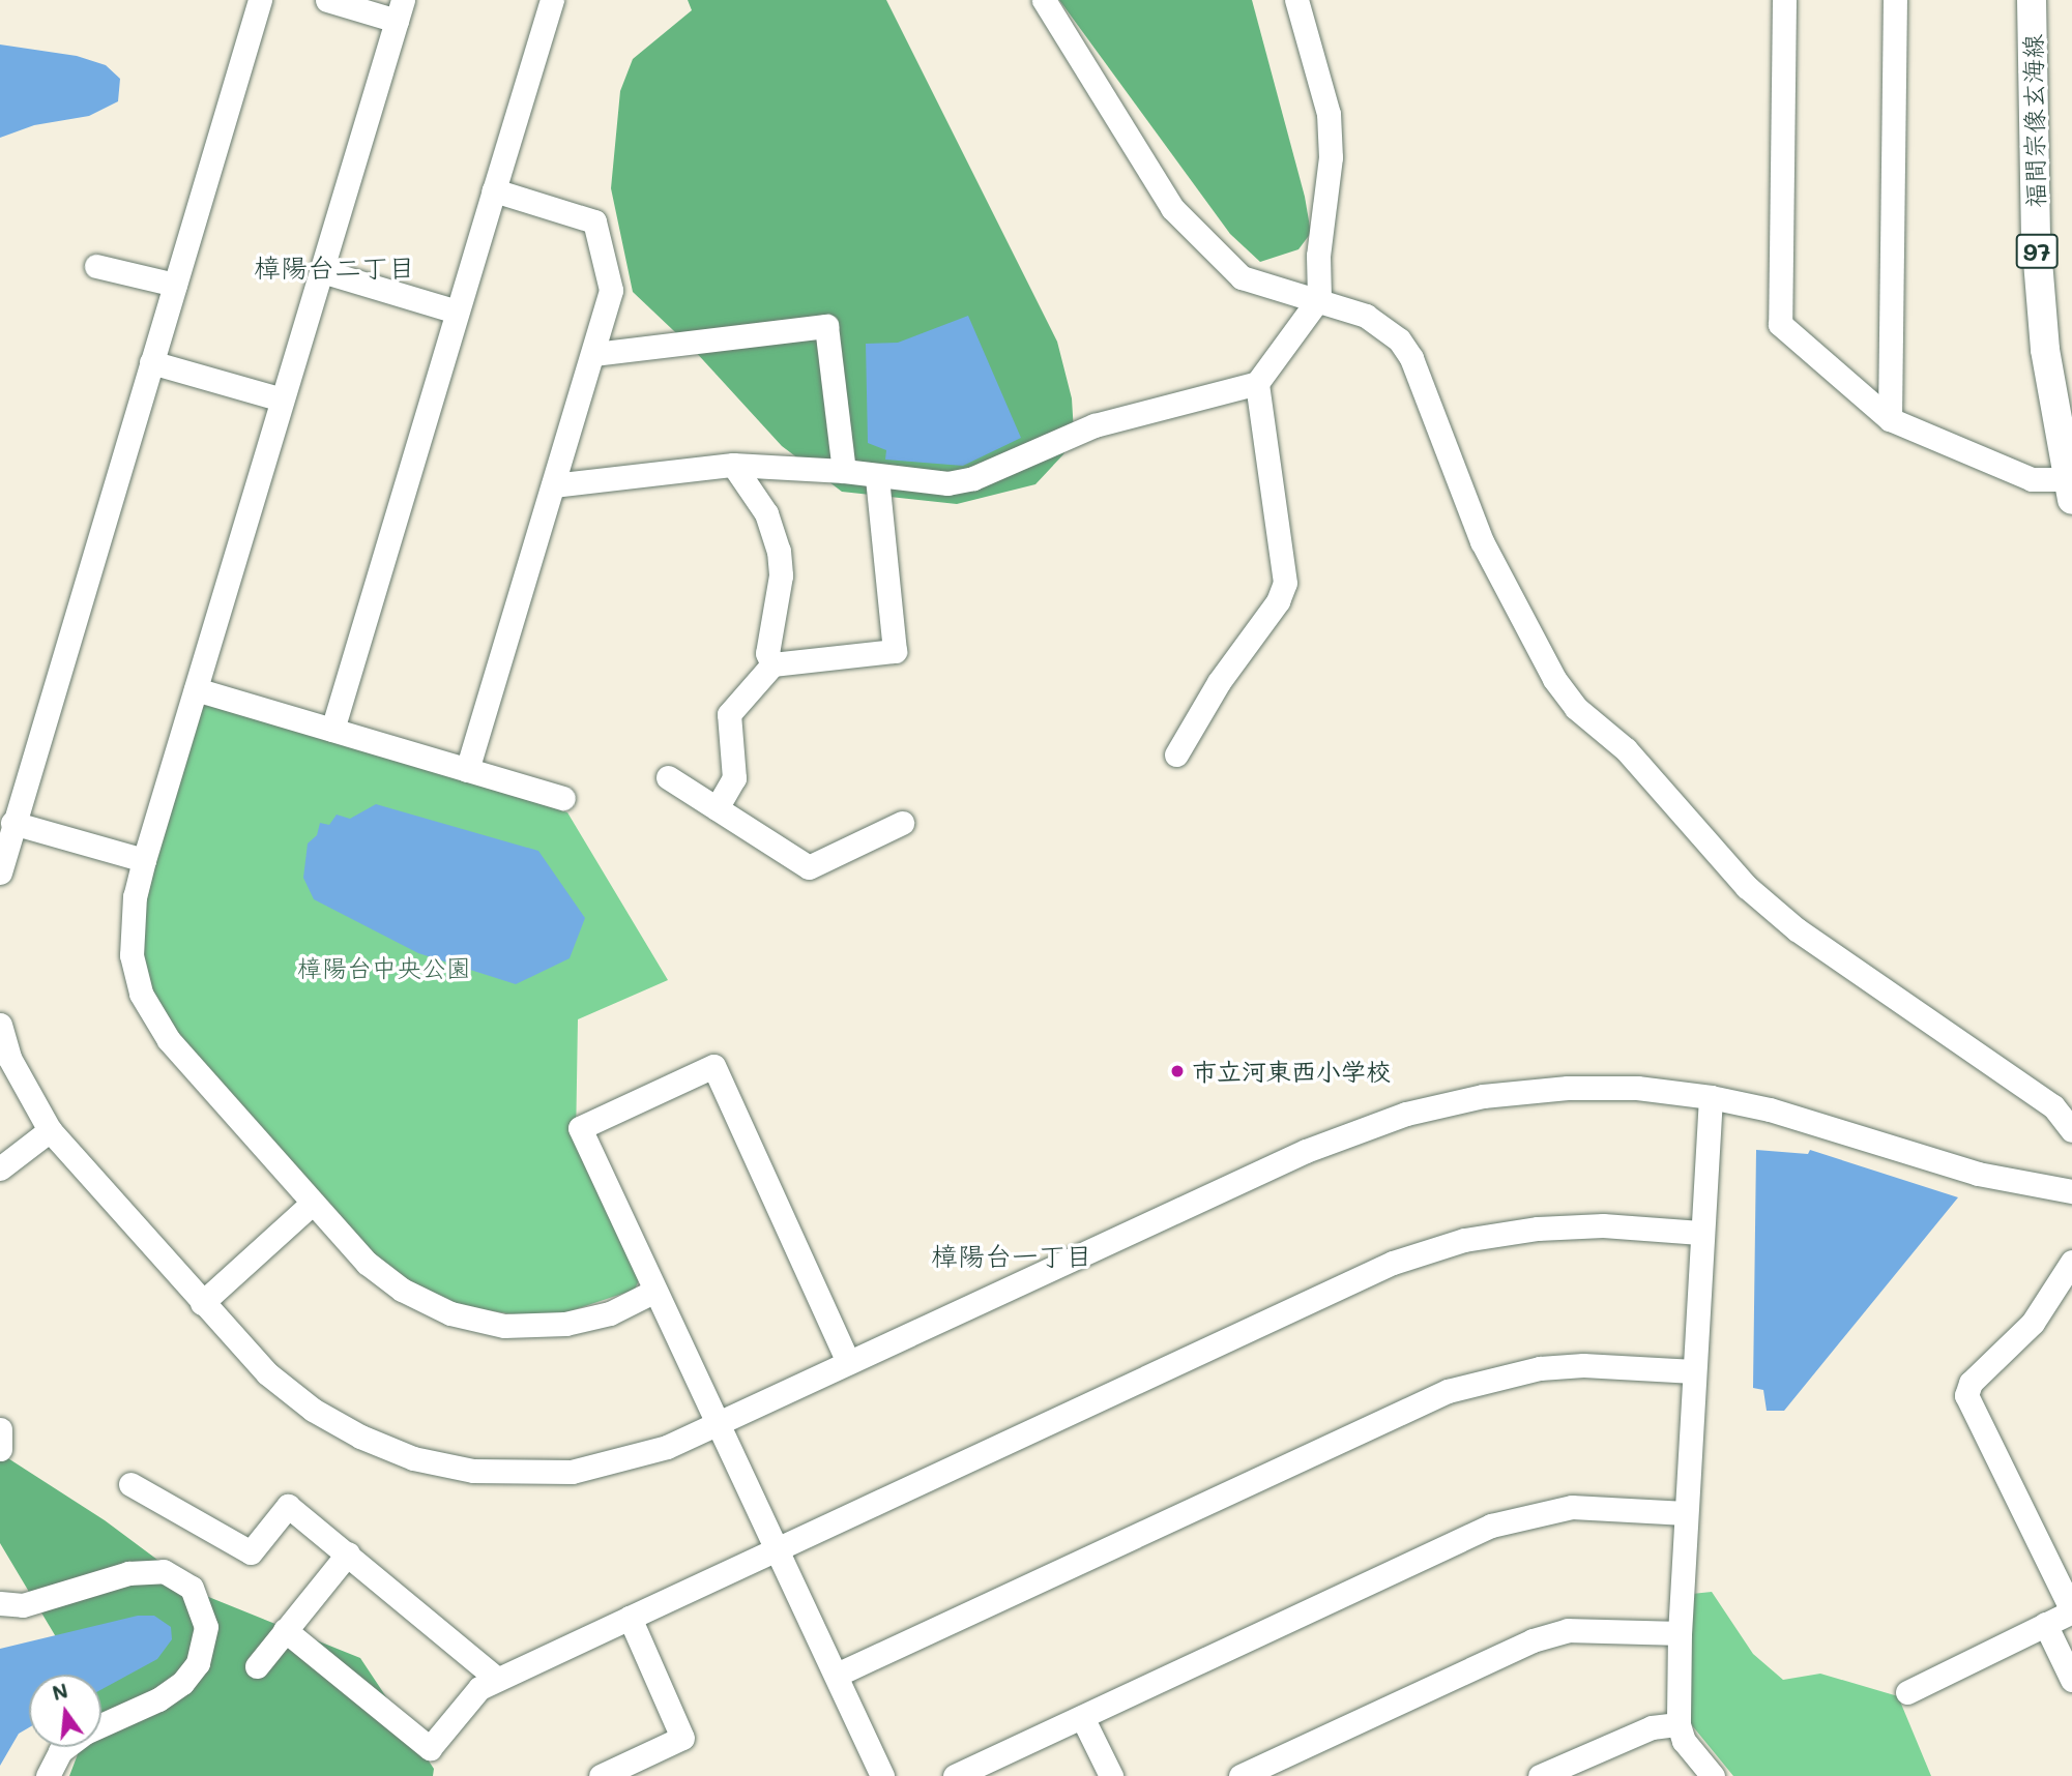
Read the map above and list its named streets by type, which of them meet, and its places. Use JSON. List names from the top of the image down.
{
  "streets": {
    "main road": ["福間宗像玄海線", "97"]
  },
  "districts": ["樟陽台二丁目", "樟陽台一丁目"],
  "parks": ["樟陽台中央公園"],
  "places": ["市立河東西小学校"],
  "north": "top"
}
